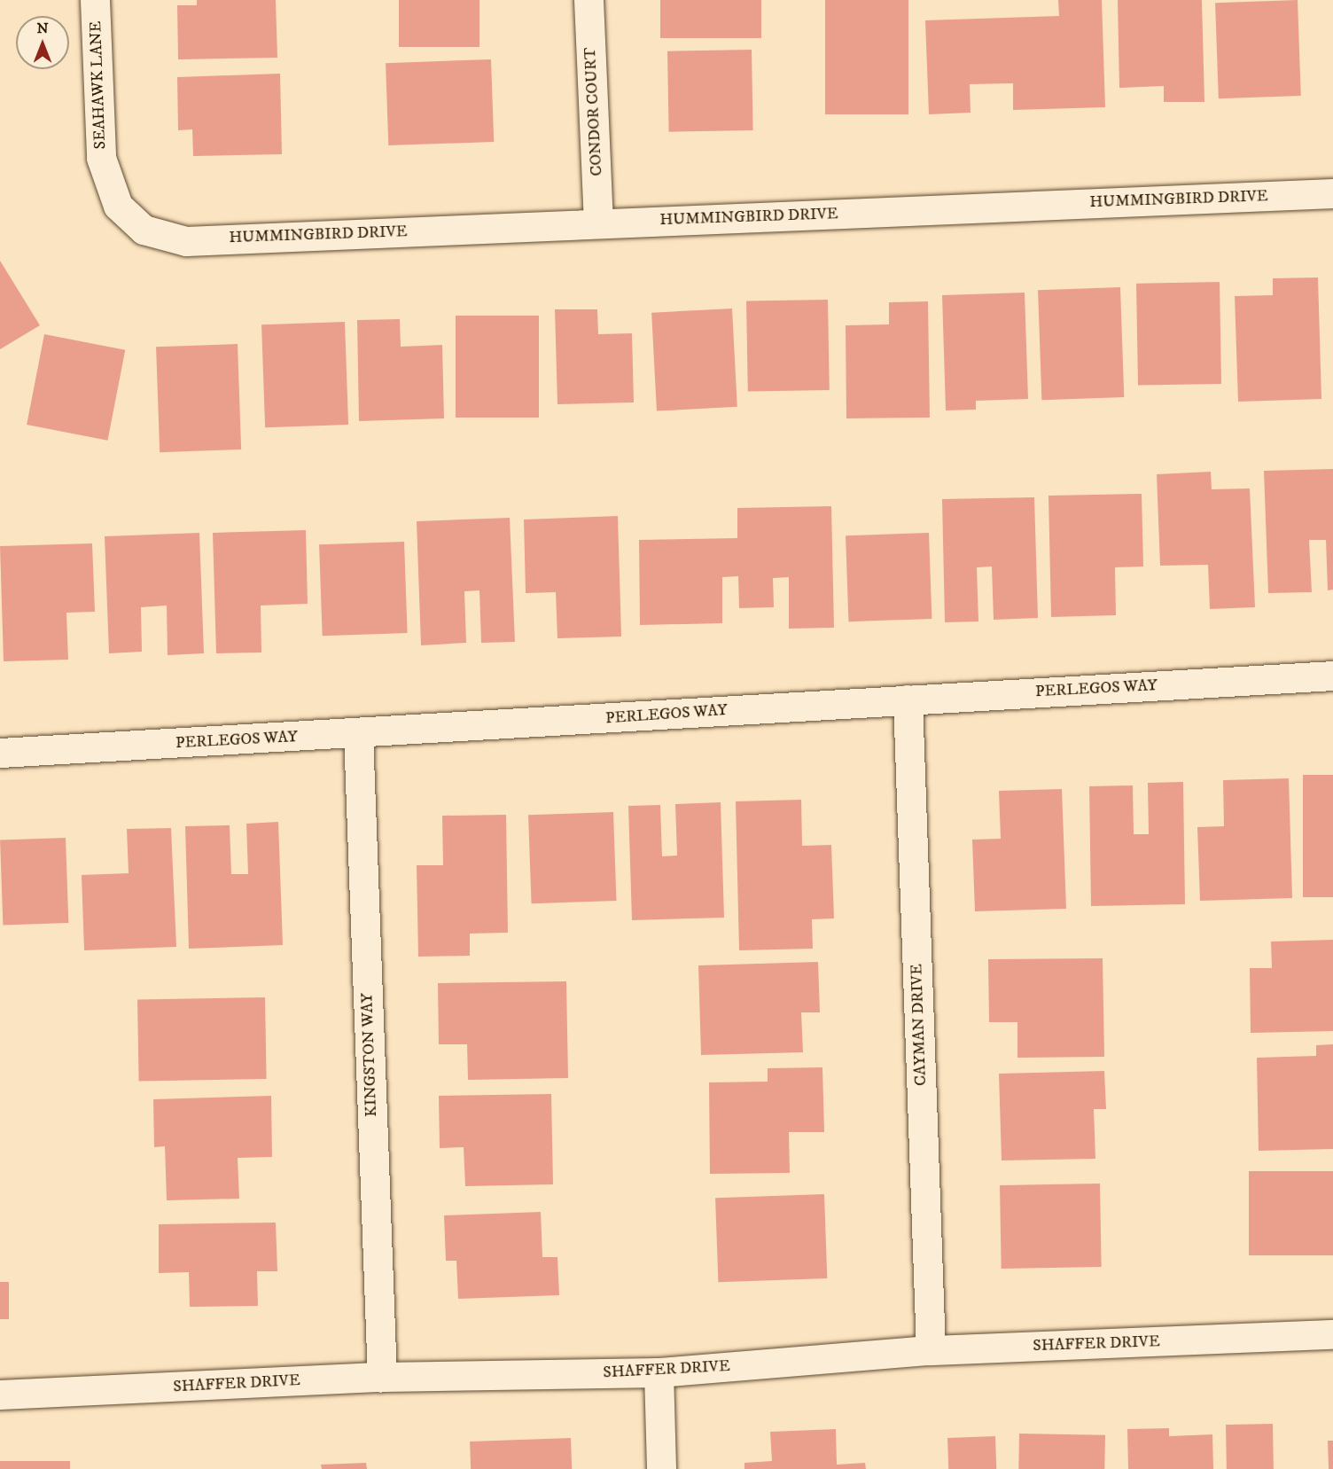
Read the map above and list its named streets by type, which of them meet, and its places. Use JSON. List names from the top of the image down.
{
  "streets": {
    "street": [
      "SEAHAWK LANE",
      "CONDOR COURT",
      "HUMMINGBIRD DRIVE",
      "PERLEGOS WAY",
      "CAYMAN DRIVE",
      "KINGSTON WAY",
      "SHAFFER DRIVE"
    ]
  },
  "crossings": [
    ["SEAHAWK LANE", "HUMMINGBIRD DRIVE"],
    ["CONDOR COURT", "HUMMINGBIRD DRIVE"],
    ["PERLEGOS WAY", "CAYMAN DRIVE"],
    ["PERLEGOS WAY", "KINGSTON WAY"],
    ["CAYMAN DRIVE", "SHAFFER DRIVE"],
    ["KINGSTON WAY", "SHAFFER DRIVE"]
  ],
  "north": "top"
}
